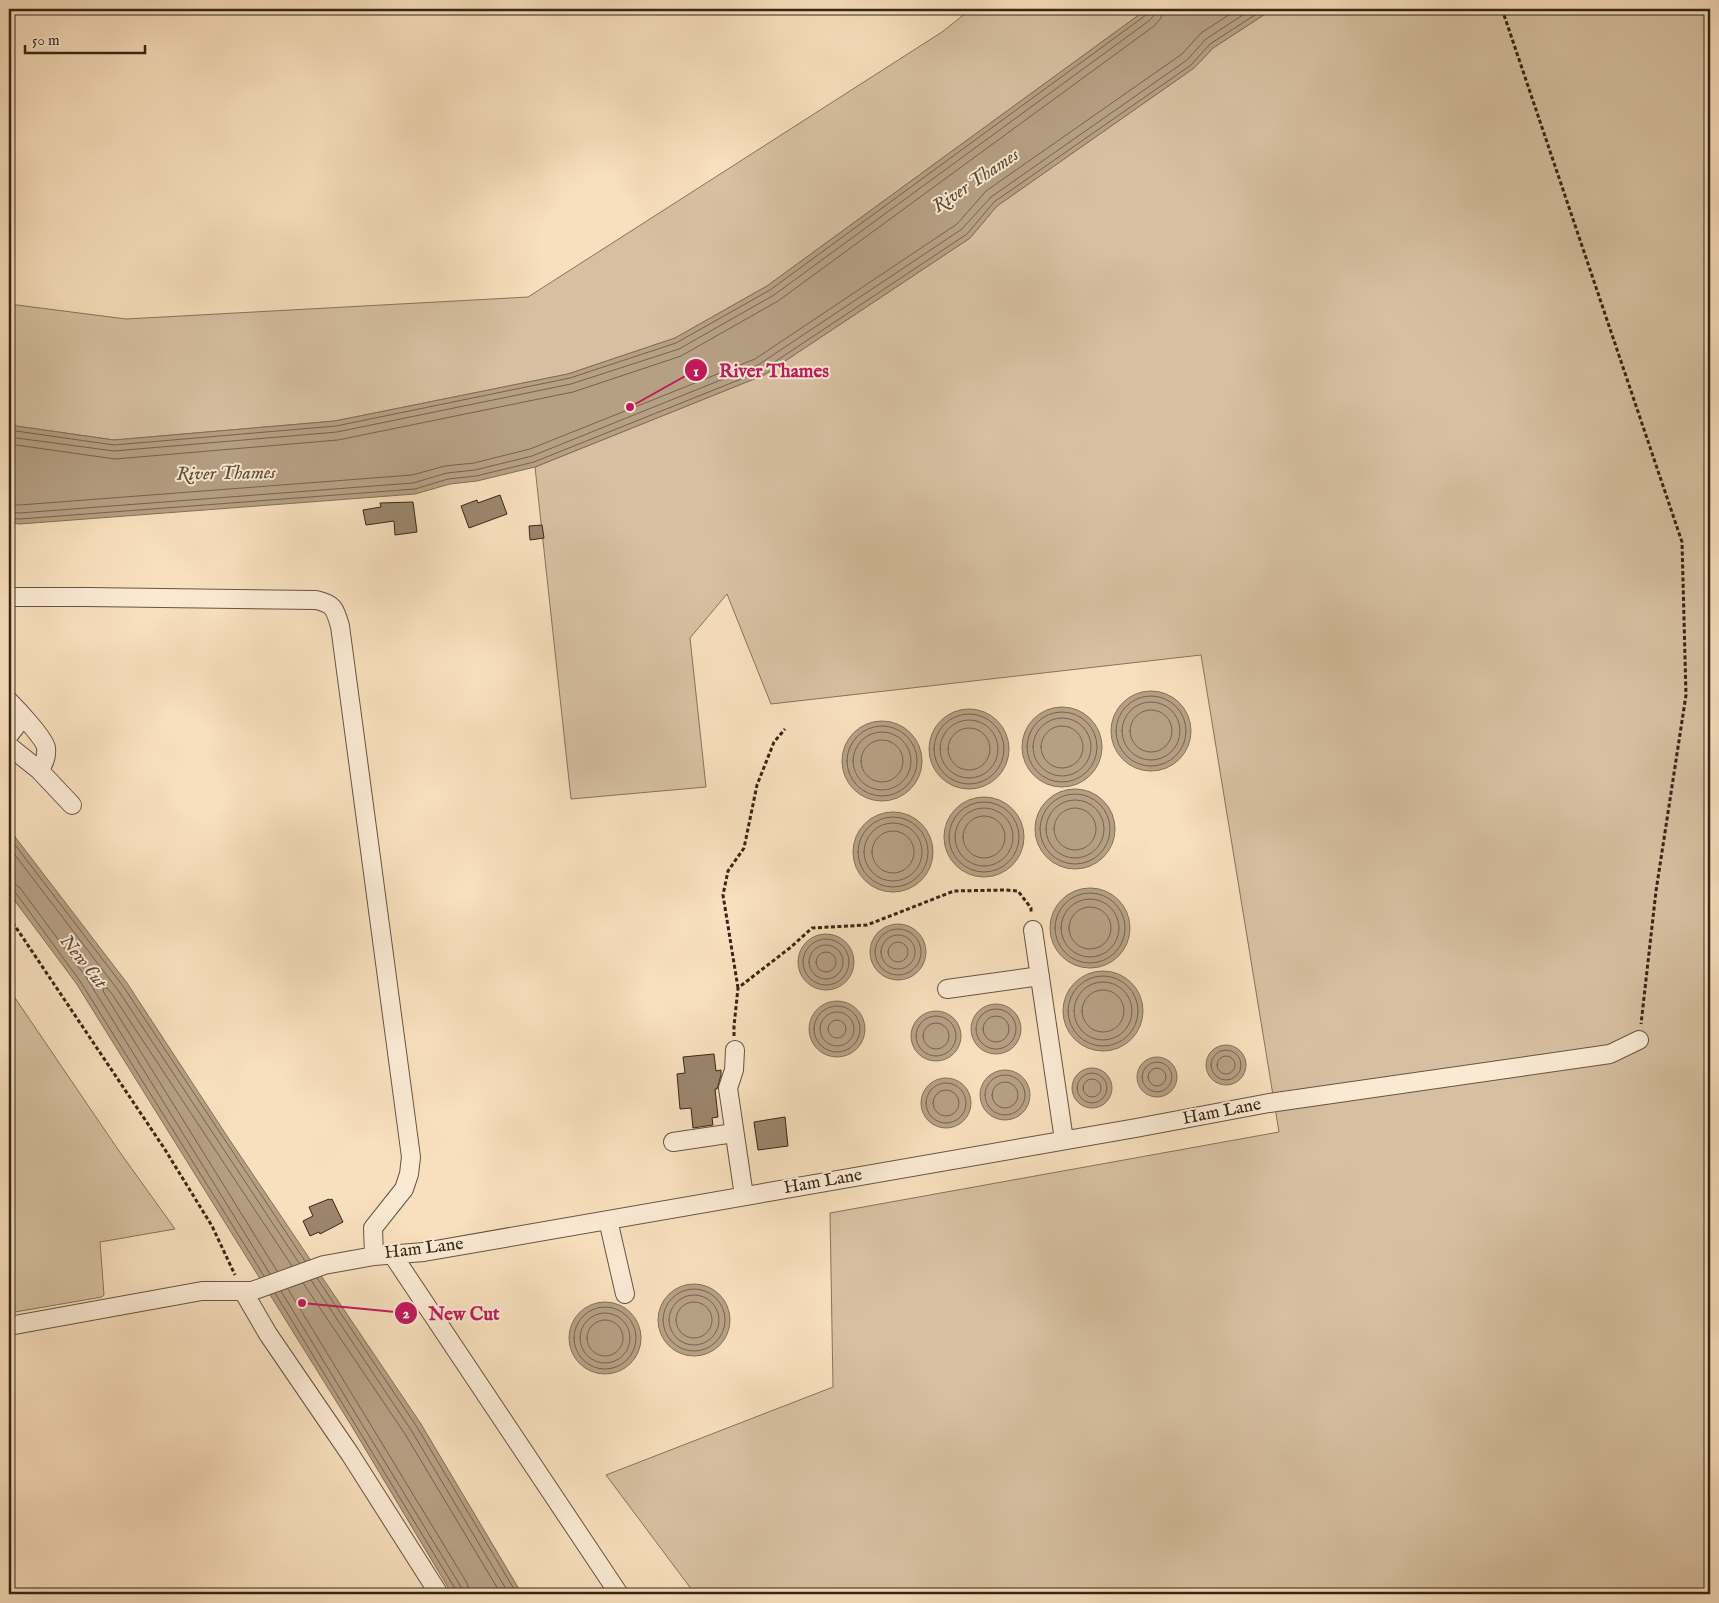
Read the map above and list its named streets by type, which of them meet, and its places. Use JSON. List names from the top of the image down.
{
  "streets": {
    "street": ["Ham Lane"]
  },
  "water": ["River Thames", "New Cut"],
  "places": ["River Thames", "New Cut"],
  "scale_bar": "50 m"
}
